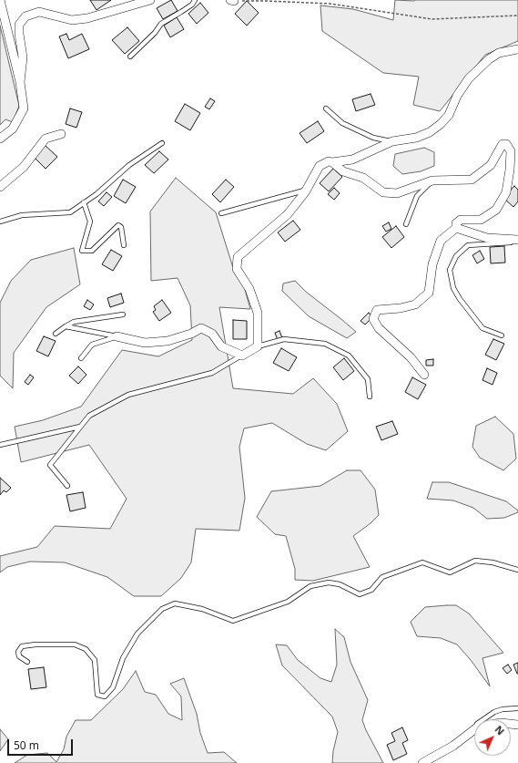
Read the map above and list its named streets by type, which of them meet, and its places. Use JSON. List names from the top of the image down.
{
  "scale_bar": "50 m",
  "north": "top right"
}
